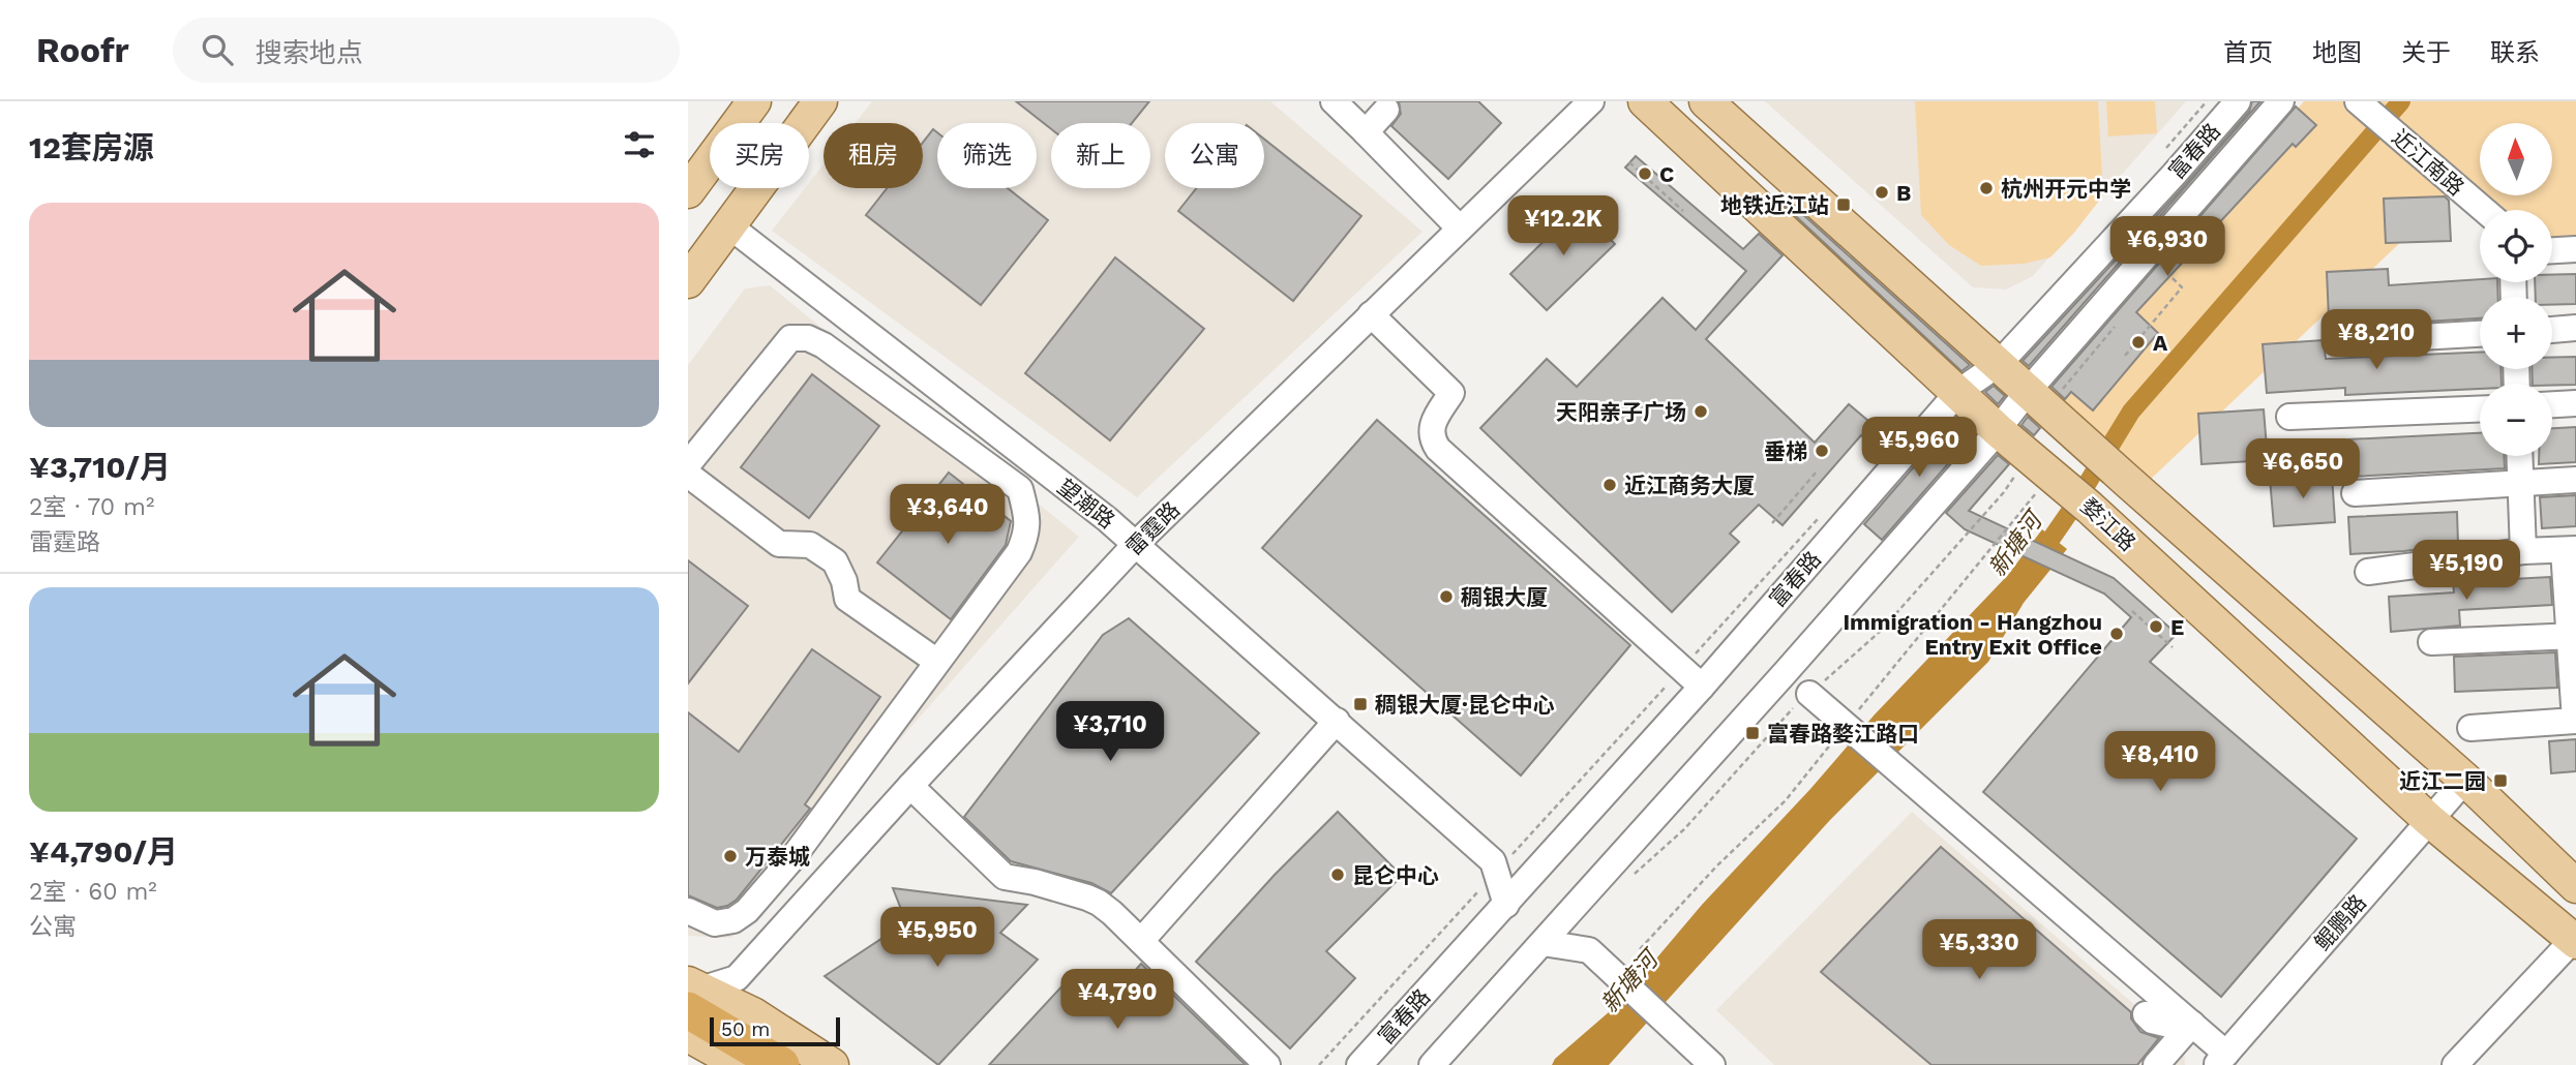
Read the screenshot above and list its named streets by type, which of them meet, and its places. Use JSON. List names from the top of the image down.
{
  "streets": {
    "main road": ["婺江路"],
    "street": [
      "富春路",
      "近江南路",
      "望潮路",
      "雷霆路",
      "鲲鹏路"
    ]
  },
  "crossings": [
    ["富春路", "婺江路"],
    ["望潮路", "雷霆路"],
    ["婺江路", "鲲鹏路"]
  ],
  "water": ["新塘河"],
  "places": {
    "other": [
      "C",
      "杭州开元中学",
      "B",
      "A",
      "天阳亲子广场",
      "垂梯",
      "近江商务大厦",
      "稠银大厦",
      "E",
      "Immigration - Hangzhou Entry Exit Office",
      "万泰城",
      "昆仑中心"
    ],
    "transit": [
      "地铁近江站",
      "稠银大厦·昆仑中心",
      "富春路婺江路口",
      "近江二园"
    ]
  },
  "scale_bar": "50 m",
  "north": "top",
  "page": {
    "header": "Roofr",
    "search": "搜索地点",
    "nav": [
      "首页",
      "地图",
      "关于",
      "联系"
    ],
    "heading": "12套房源",
    "map_buttons": ["+", "−"],
    "chip": [
      "买房",
      "租房",
      "筛选",
      "新上",
      "公寓"
    ],
    "list": [
      {
        "name": "¥3,710/月",
        "note": "2室 · 70 m² · 雷霆路"
      },
      {
        "name": "¥4,790/月",
        "note": "2室 · 60 m² · 公寓"
      }
    ],
    "price": [
      "¥12.2K",
      "¥6,930",
      "¥8,210",
      "¥5,960",
      "¥6,650",
      "¥3,640",
      "¥5,190",
      "¥3,710",
      "¥8,410",
      "¥5,950",
      "¥5,330",
      "¥4,790"
    ],
    "scale": "50 m"
  }
}
